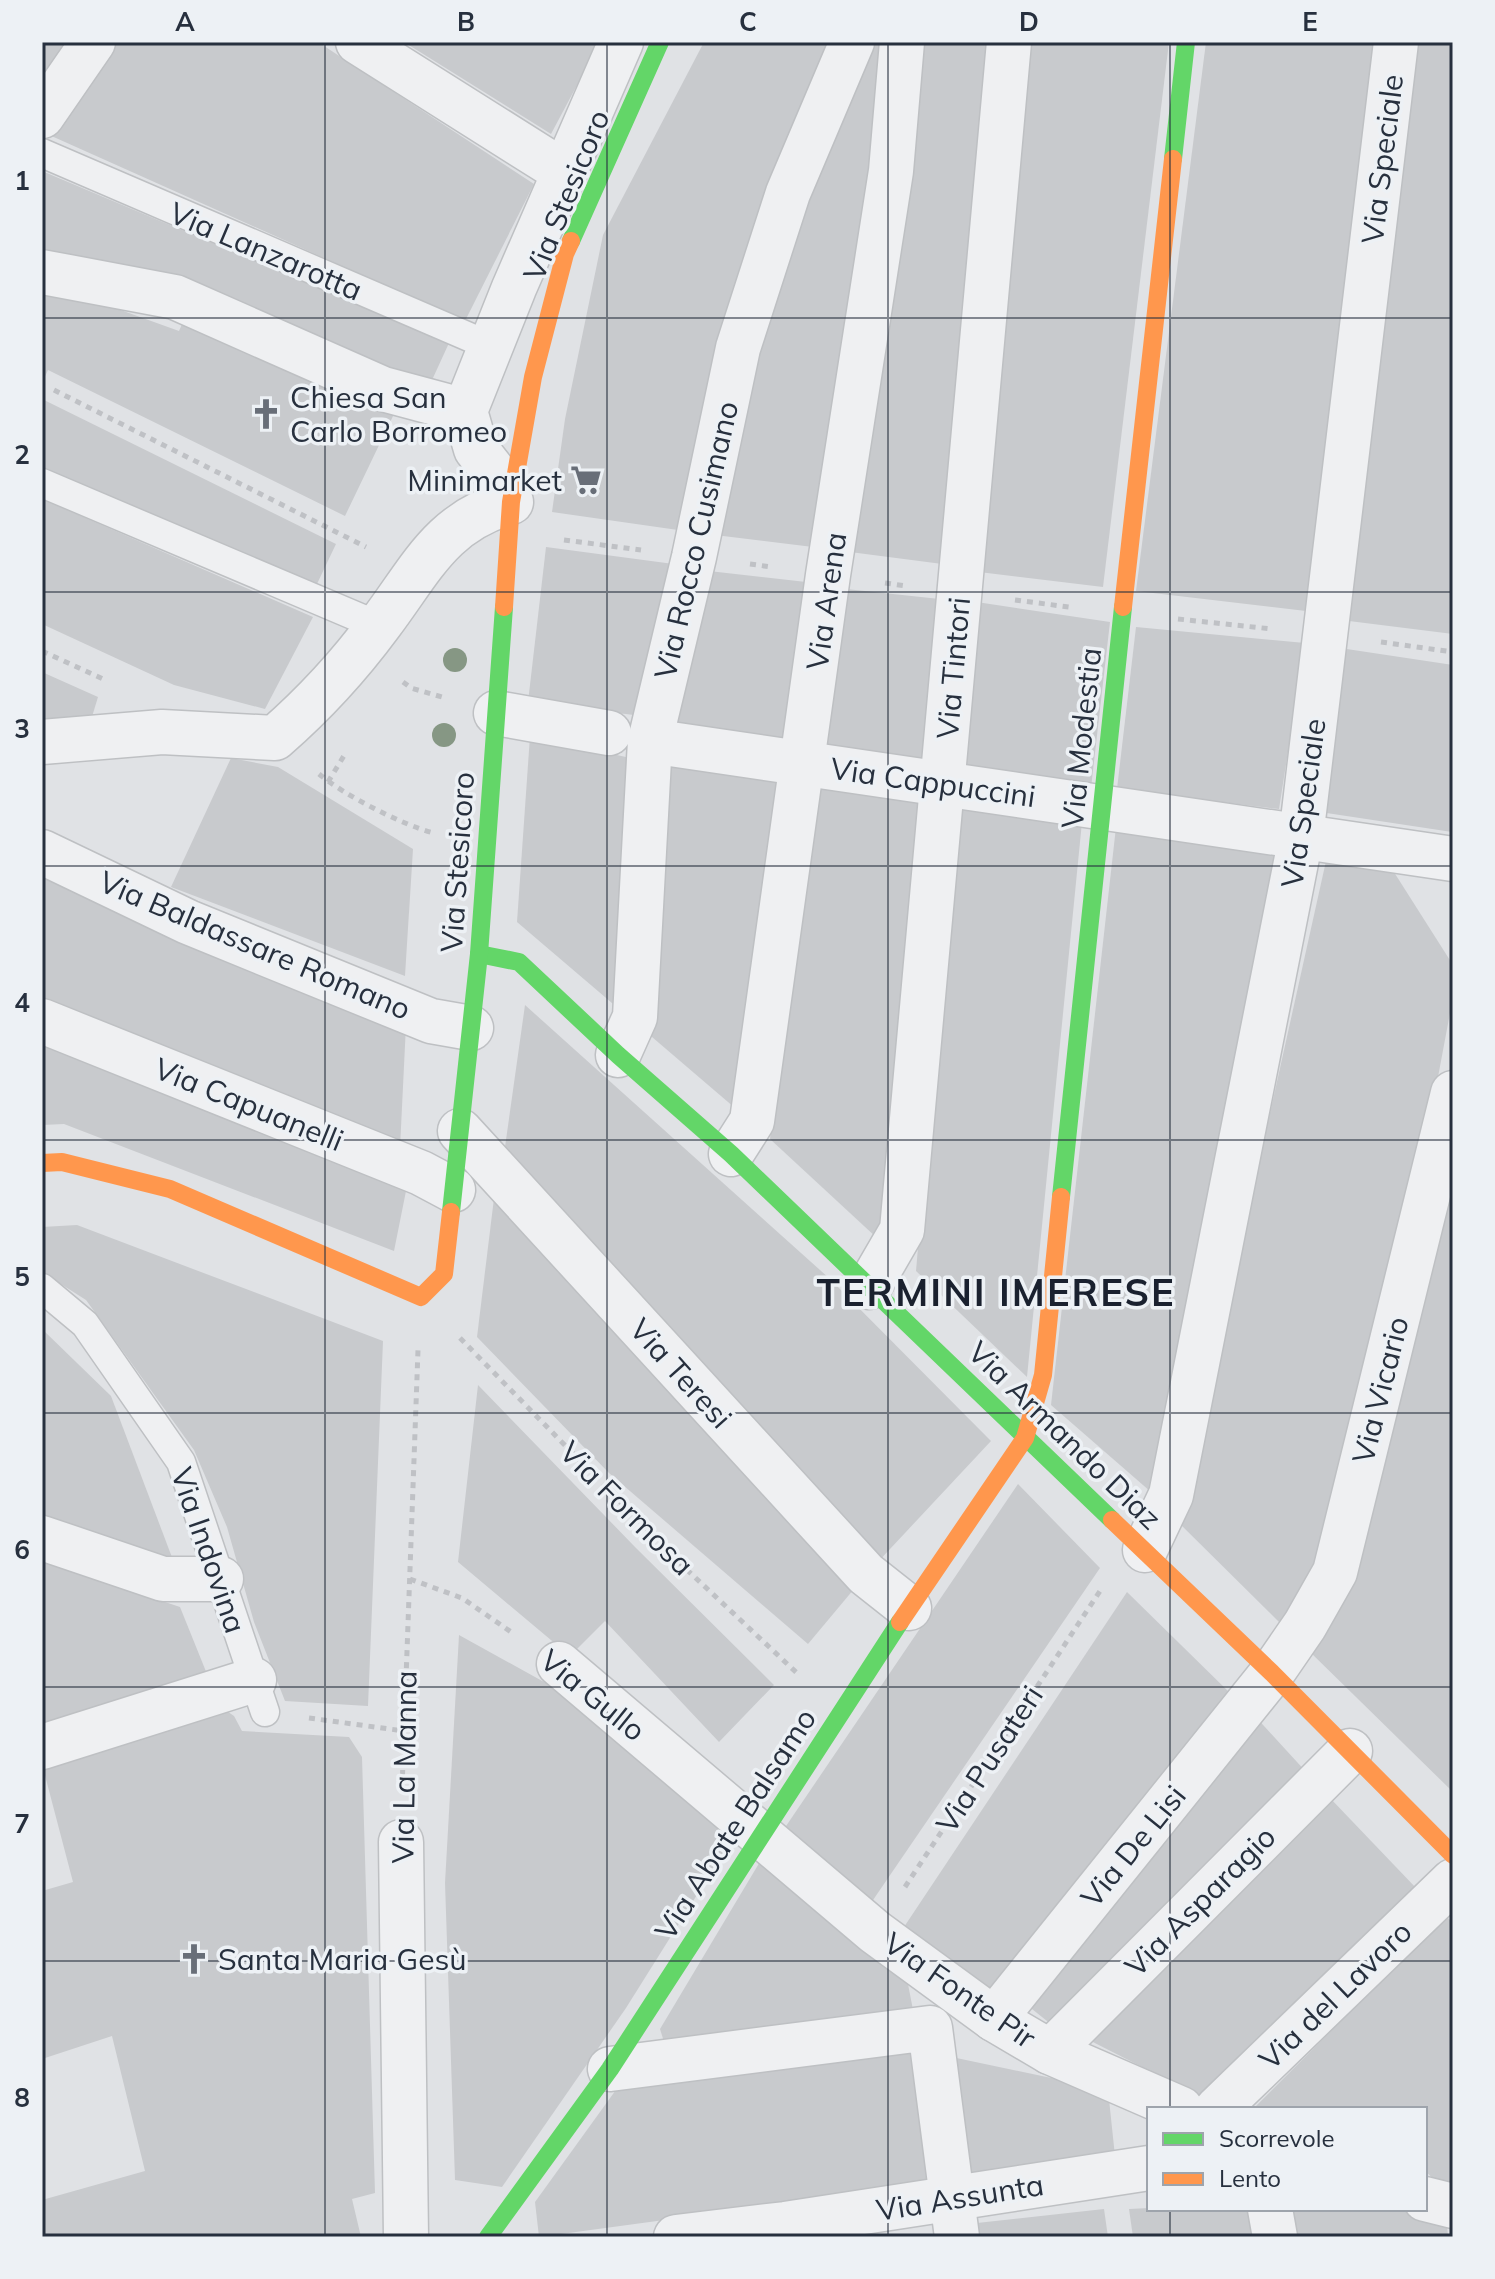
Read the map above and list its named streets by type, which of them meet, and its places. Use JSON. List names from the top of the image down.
{
  "streets": {
    "street": [
      "Via Speciale",
      "Via Stesicoro",
      "Via Rocco Cusimano",
      "Via Arena",
      "Via Tintori",
      "Via Modestia",
      "Via Cappuccini",
      "Via Baldassare Romano",
      "Via Capuanelli",
      "Via Teresi",
      "Via Vicario",
      "Via Armando Diaz",
      "Via Gullo",
      "Via La Manna",
      "Via Abate Balsamo",
      "Via De Lisi",
      "Via Asparagio",
      "Via Fonte Pir",
      "Via del Lavoro",
      "Via Assunta"
    ],
    "lane": ["Via Lanzarotta", "Via Indovina"],
    "path": ["Via Formosa", "Via Pusateri"]
  },
  "crossings": [
    ["Via Speciale", "Via Cappuccini"],
    ["Via Speciale", "Via Armando Diaz"],
    ["Via Stesicoro", "Via Cappuccini"],
    ["Via Stesicoro", "Via Baldassare Romano"],
    ["Via Stesicoro", "Via Capuanelli"],
    ["Via Stesicoro", "Via Teresi"],
    ["Via Stesicoro", "Via Armando Diaz"],
    ["Via Stesicoro", "Via Formosa"],
    ["Via Stesicoro", "Via La Manna"],
    ["Via Rocco Cusimano", "Via Cappuccini"],
    ["Via Rocco Cusimano", "Via Armando Diaz"],
    ["Via Arena", "Via Cappuccini"],
    ["Via Arena", "Via Armando Diaz"],
    ["Via Tintori", "Via Cappuccini"],
    ["Via Tintori", "Via Armando Diaz"],
    ["Via Modestia", "Via Cappuccini"],
    ["Via Modestia", "Via Armando Diaz"],
    ["Via Modestia", "Via Abate Balsamo"],
    ["Via Teresi", "Via Abate Balsamo"],
    ["Via Vicario", "Via Armando Diaz"],
    ["Via Vicario", "Via De Lisi"],
    ["Via Armando Diaz", "Via Abate Balsamo"],
    ["Via Armando Diaz", "Via De Lisi"],
    ["Via Armando Diaz", "Via Asparagio"],
    ["Via Formosa", "Via La Manna"],
    ["Via Formosa", "Via Abate Balsamo"],
    ["Via Gullo", "Via La Manna"],
    ["Via Gullo", "Via Abate Balsamo"],
    ["Via Gullo", "Via Fonte Pir"],
    ["Via Pusateri", "Via Fonte Pir"],
    ["Via Abate Balsamo", "Via Fonte Pir"],
    ["Via De Lisi", "Via Fonte Pir"],
    ["Via Asparagio", "Via Fonte Pir"]
  ],
  "districts": ["TERMINI IMERESE"],
  "places": {
    "church": ["Chiesa San Carlo Borromeo", "Santa Maria Gesù"],
    "supermarket": ["Minimarket"]
  },
  "legend": ["Scorrevole", "Lento"],
  "grid": {
    "columns": [
      "A",
      "B",
      "C",
      "D",
      "E"
    ],
    "rows": [
      "1",
      "2",
      "3",
      "4",
      "5",
      "6",
      "7",
      "8"
    ]
  }
}
